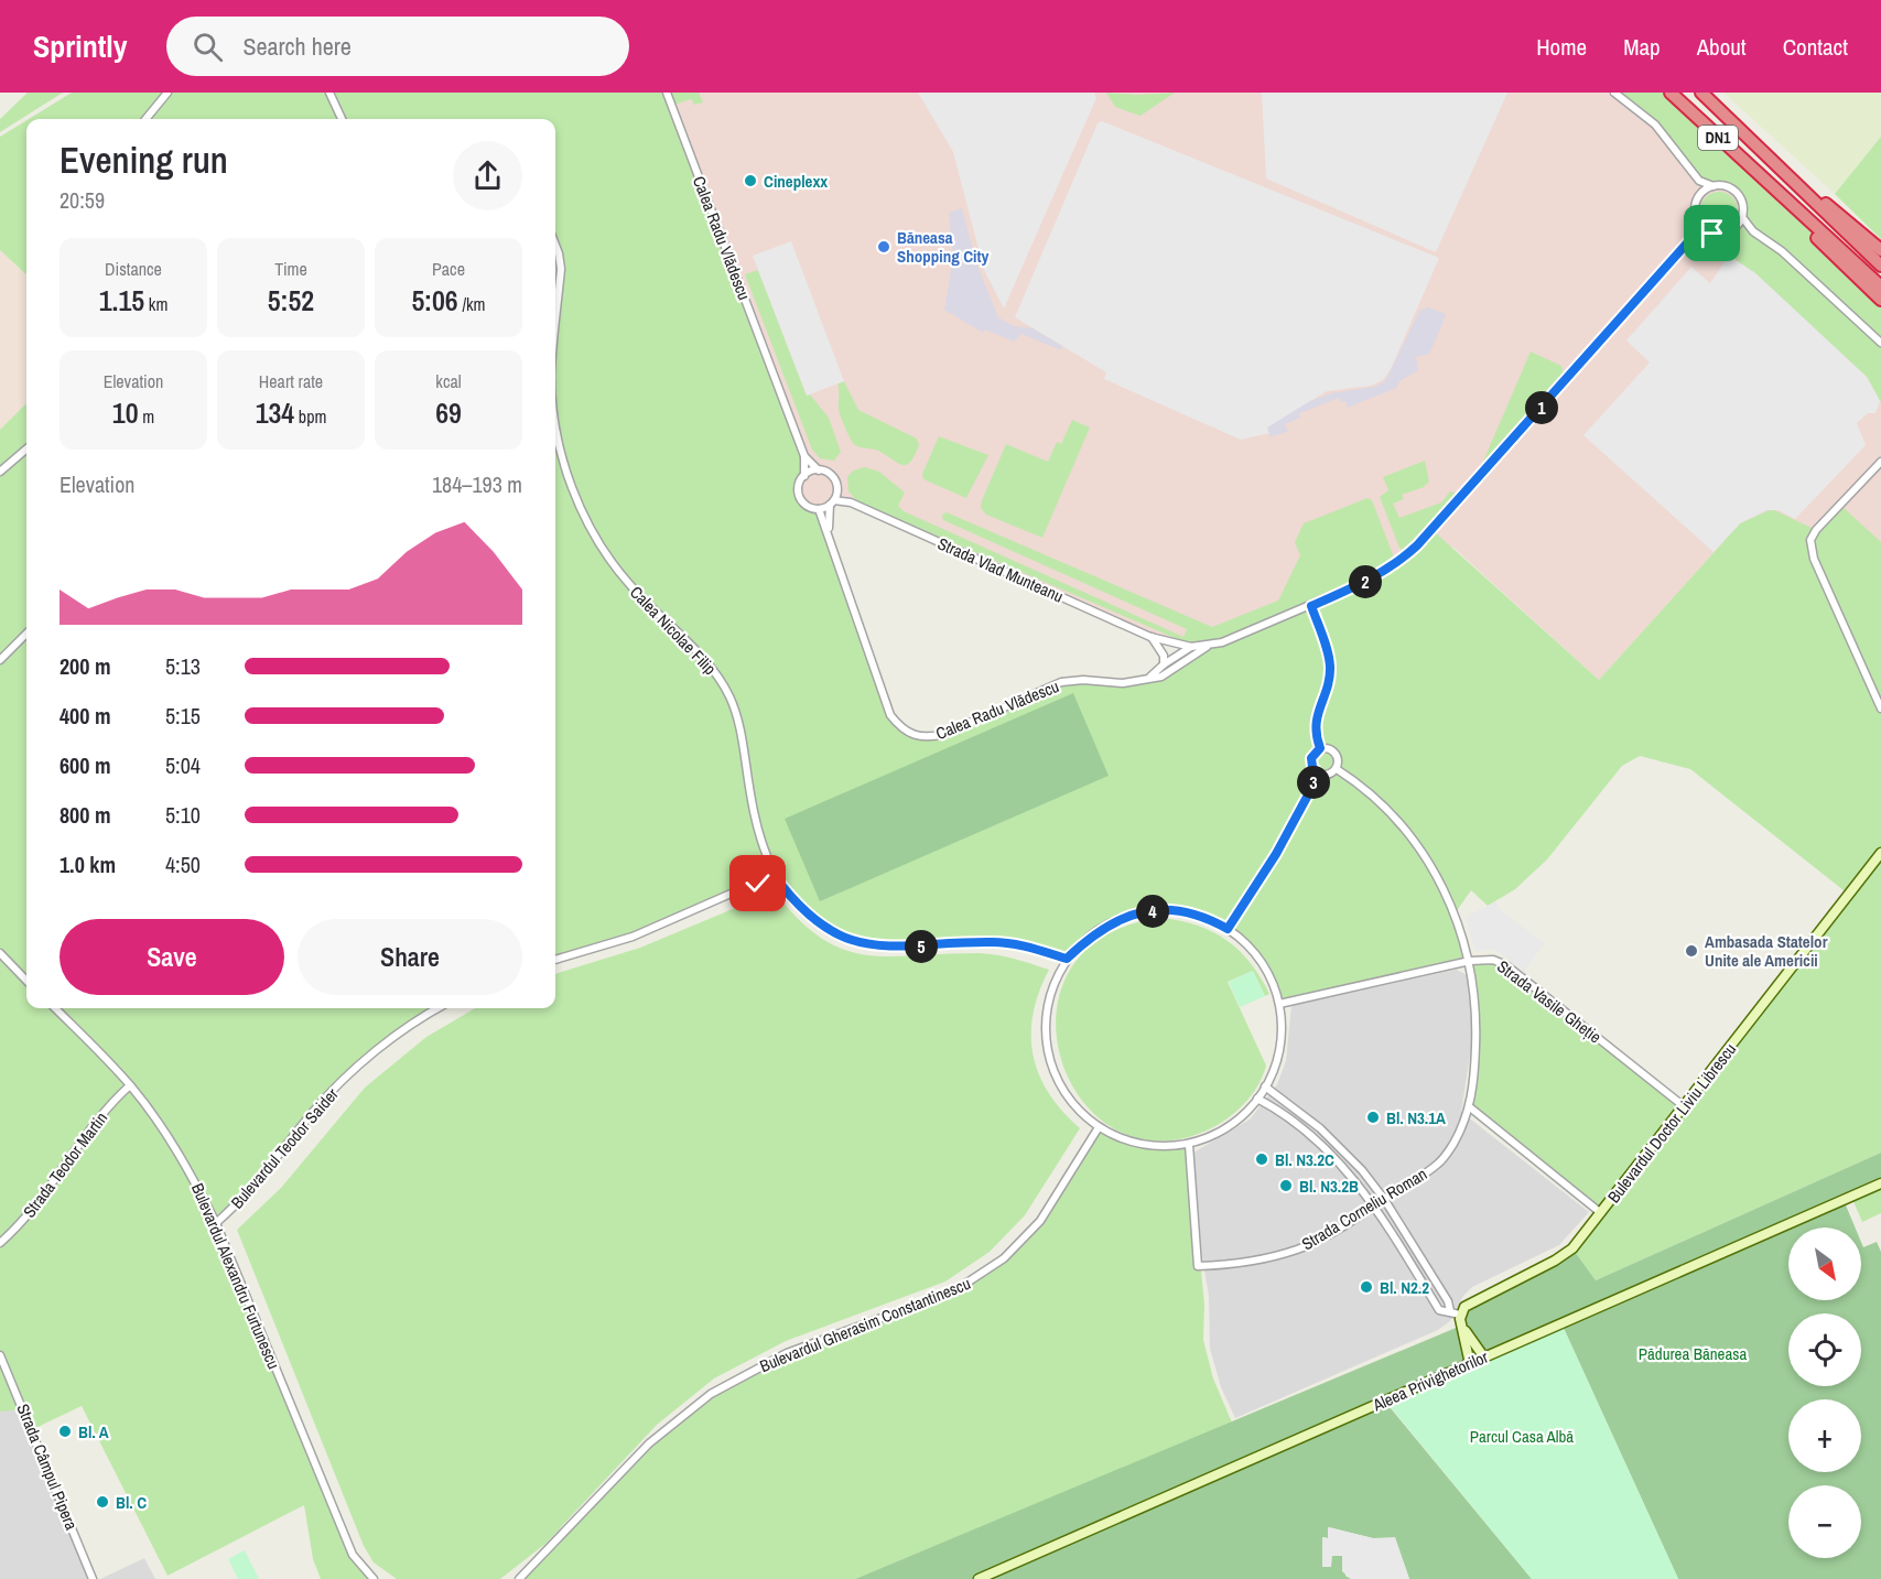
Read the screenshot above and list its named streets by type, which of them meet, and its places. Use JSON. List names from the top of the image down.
{
  "streets": {
    "highway": ["DN1"],
    "street": [
      "Calea Radu Vlădescu",
      "Strada Vlad Munteanu",
      "Calea Nicolae Filip",
      "Strada Vasile Gheție",
      "Bulevardul Doctor Liviu Librescu",
      "Bulevardul Teodor Saider",
      "Strada Teodor Martin",
      "Strada Corneliu Roman",
      "Bulevardul Alexandru Furtunescu",
      "Bulevardul Gherasim Constantinescu",
      "Aleea Privighetorilor",
      "Strada Câmpul Pipera"
    ]
  },
  "crossings": [
    ["Calea Radu Vlădescu", "Strada Vlad Munteanu"],
    ["Calea Nicolae Filip", "Strada Vasile Gheție"],
    ["Calea Nicolae Filip", "Strada Corneliu Roman"],
    ["Calea Nicolae Filip", "Bulevardul Gherasim Constantinescu"],
    ["Strada Vasile Gheție", "Bulevardul Doctor Liviu Librescu"],
    ["Strada Vasile Gheție", "Strada Corneliu Roman"],
    ["Strada Vasile Gheție", "Bulevardul Gherasim Constantinescu"],
    ["Bulevardul Teodor Saider", "Bulevardul Alexandru Furtunescu"],
    ["Strada Teodor Martin", "Bulevardul Alexandru Furtunescu"],
    ["Strada Corneliu Roman", "Bulevardul Gherasim Constantinescu"]
  ],
  "parks": ["Pădurea Băneasa", "Parcul Casa Albă"],
  "places": [
    "Cineplexx",
    "Băneasa Shopping City",
    "Ambasada Statelor Unite ale Americii",
    "Bl. N3.1A",
    "Bl. N3.2C",
    "Bl. N3.2B",
    "Bl. N2.2",
    "Bl. A",
    "Bl. C"
  ],
  "north": "bottom right",
  "page": {
    "header": "Sprintly",
    "search": "Search here",
    "nav": [
      "Home",
      "Map",
      "About",
      "Contact"
    ],
    "heading": ["Evening run", "20:59"],
    "stats": [
      ["Distance", "1.15 km"],
      ["Time", "5:52"],
      ["Pace", "5:06 /km"],
      ["Elevation", "10 m"],
      ["Heart rate", "134 bpm"],
      ["kcal", "69"]
    ],
    "pins": [
      "1",
      "2",
      "3",
      "4",
      "5"
    ],
    "chart": ["Elevation", "184–193 m"],
    "list": [
      {
        "name": "200 m",
        "note": "5:13"
      },
      {
        "name": "400 m",
        "note": "5:15"
      },
      {
        "name": "600 m",
        "note": "5:04"
      },
      {
        "name": "800 m",
        "note": "5:10"
      },
      {
        "name": "1.0 km",
        "note": "4:50"
      }
    ],
    "buttons": ["Save", "Share"],
    "map_buttons": ["+", "−"]
  }
}
